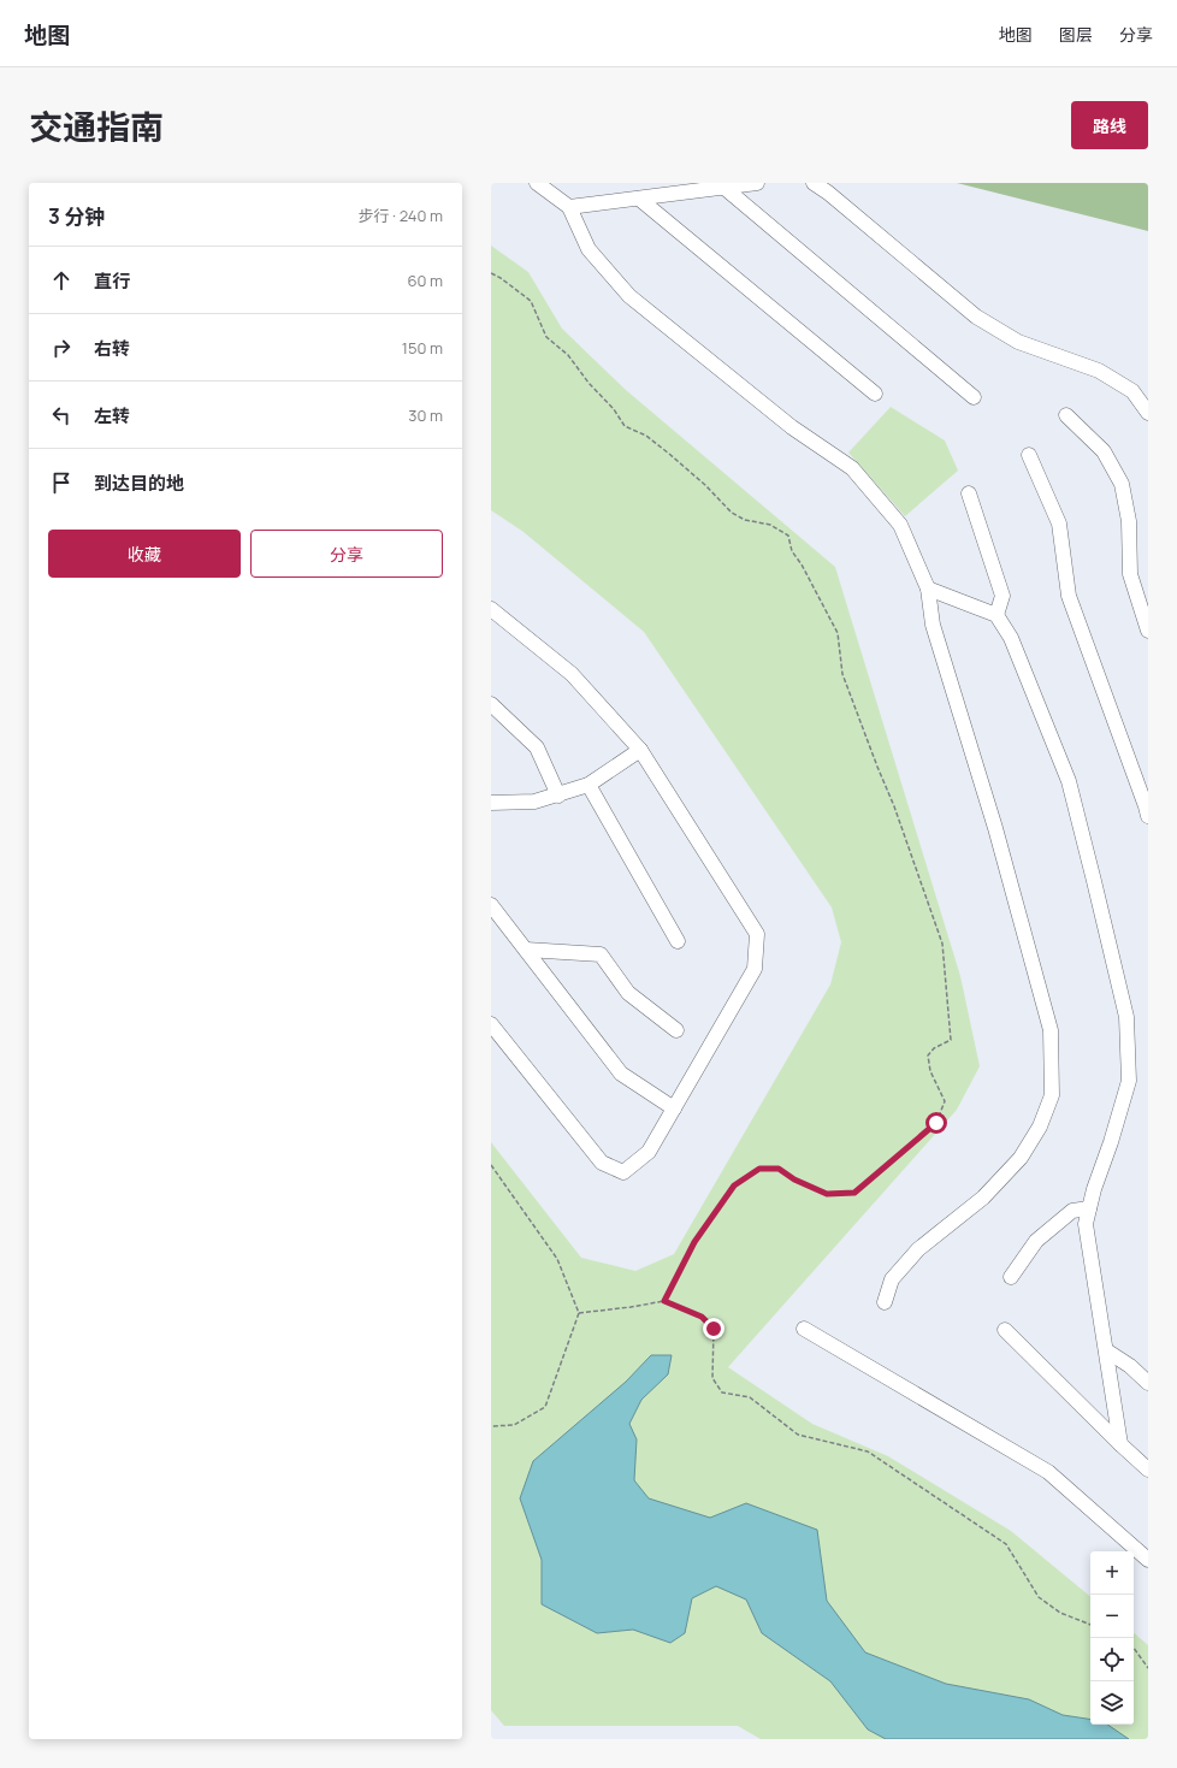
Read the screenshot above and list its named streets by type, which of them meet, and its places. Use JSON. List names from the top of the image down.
{
  "page": {
    "header": "地图",
    "nav": ["地图", "图层", "分享"],
    "title": "交通指南",
    "buttons": [
      "路线",
      ["收藏", "分享"]
    ],
    "heading": ["3 分钟", "步行 · 240 m"],
    "list": [
      ["直行", "60 m"],
      ["右转", "150 m"],
      ["左转", "30 m"],
      "到达目的地"
    ],
    "map_buttons": ["+", "−"]
  }
}
